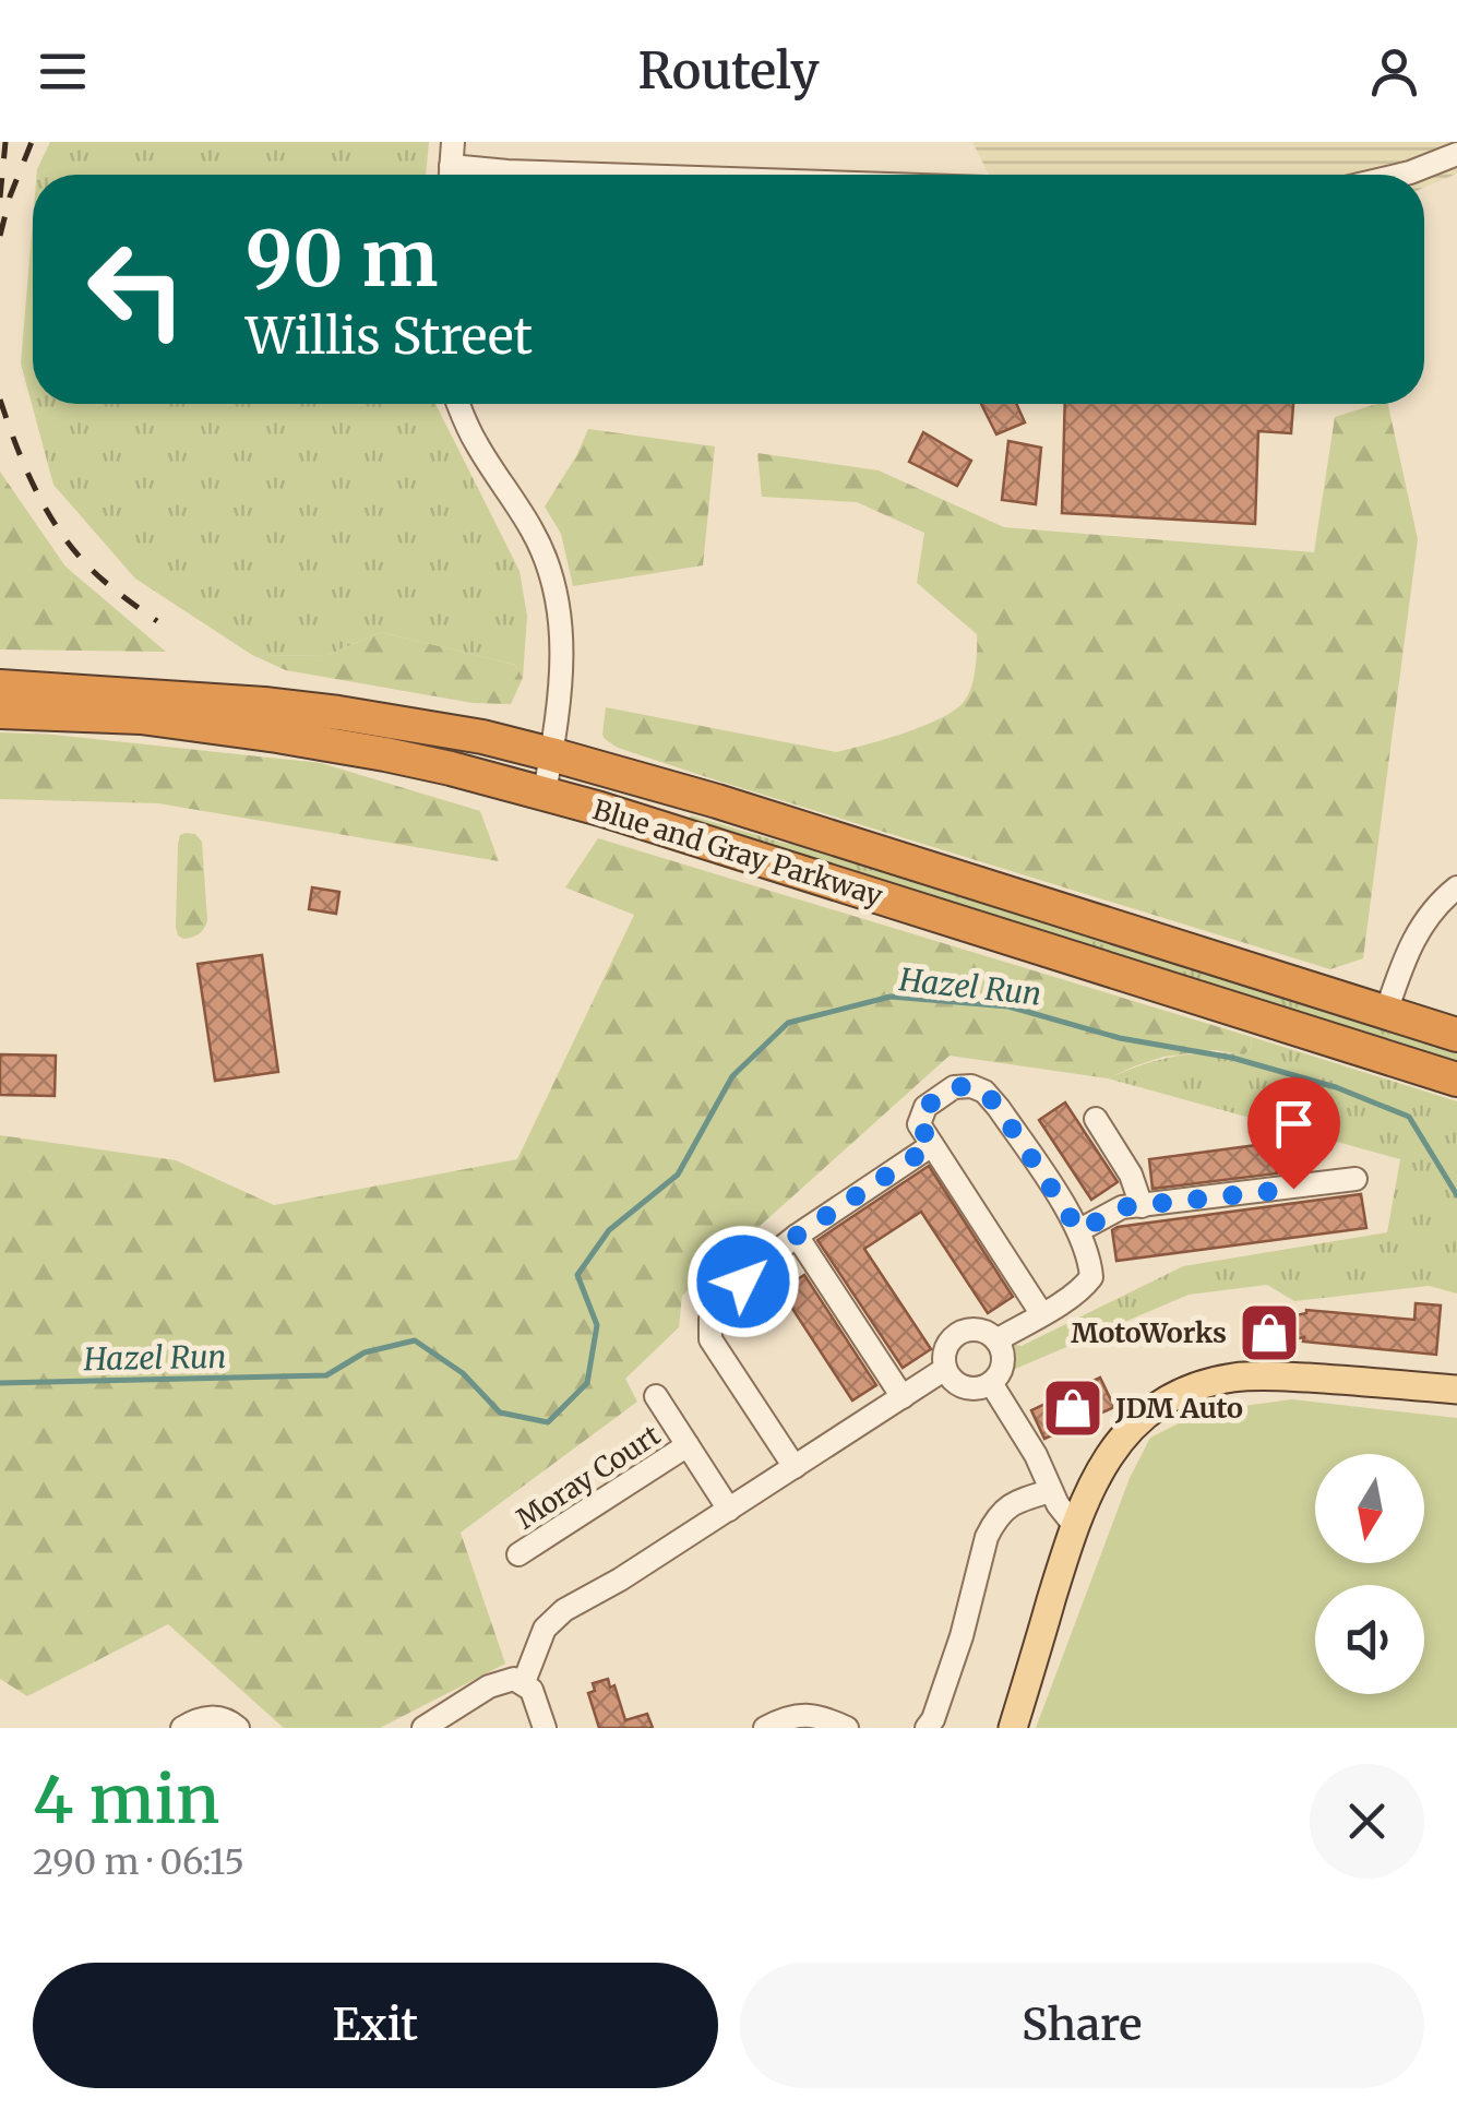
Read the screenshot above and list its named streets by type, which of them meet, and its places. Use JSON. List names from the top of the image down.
{
  "streets": {
    "highway": ["Blue and Gray Parkway"],
    "street": ["Moray Court"]
  },
  "water": ["Hazel Run"],
  "places": {
    "shop": ["MotoWorks", "JDM Auto"]
  },
  "north": "bottom",
  "page": {
    "header": "Routely",
    "turn": ["90 m", "Willis Street"],
    "heading": ["4 min", "290 m · 06:15"],
    "buttons": ["Exit", "Share"]
  }
}
